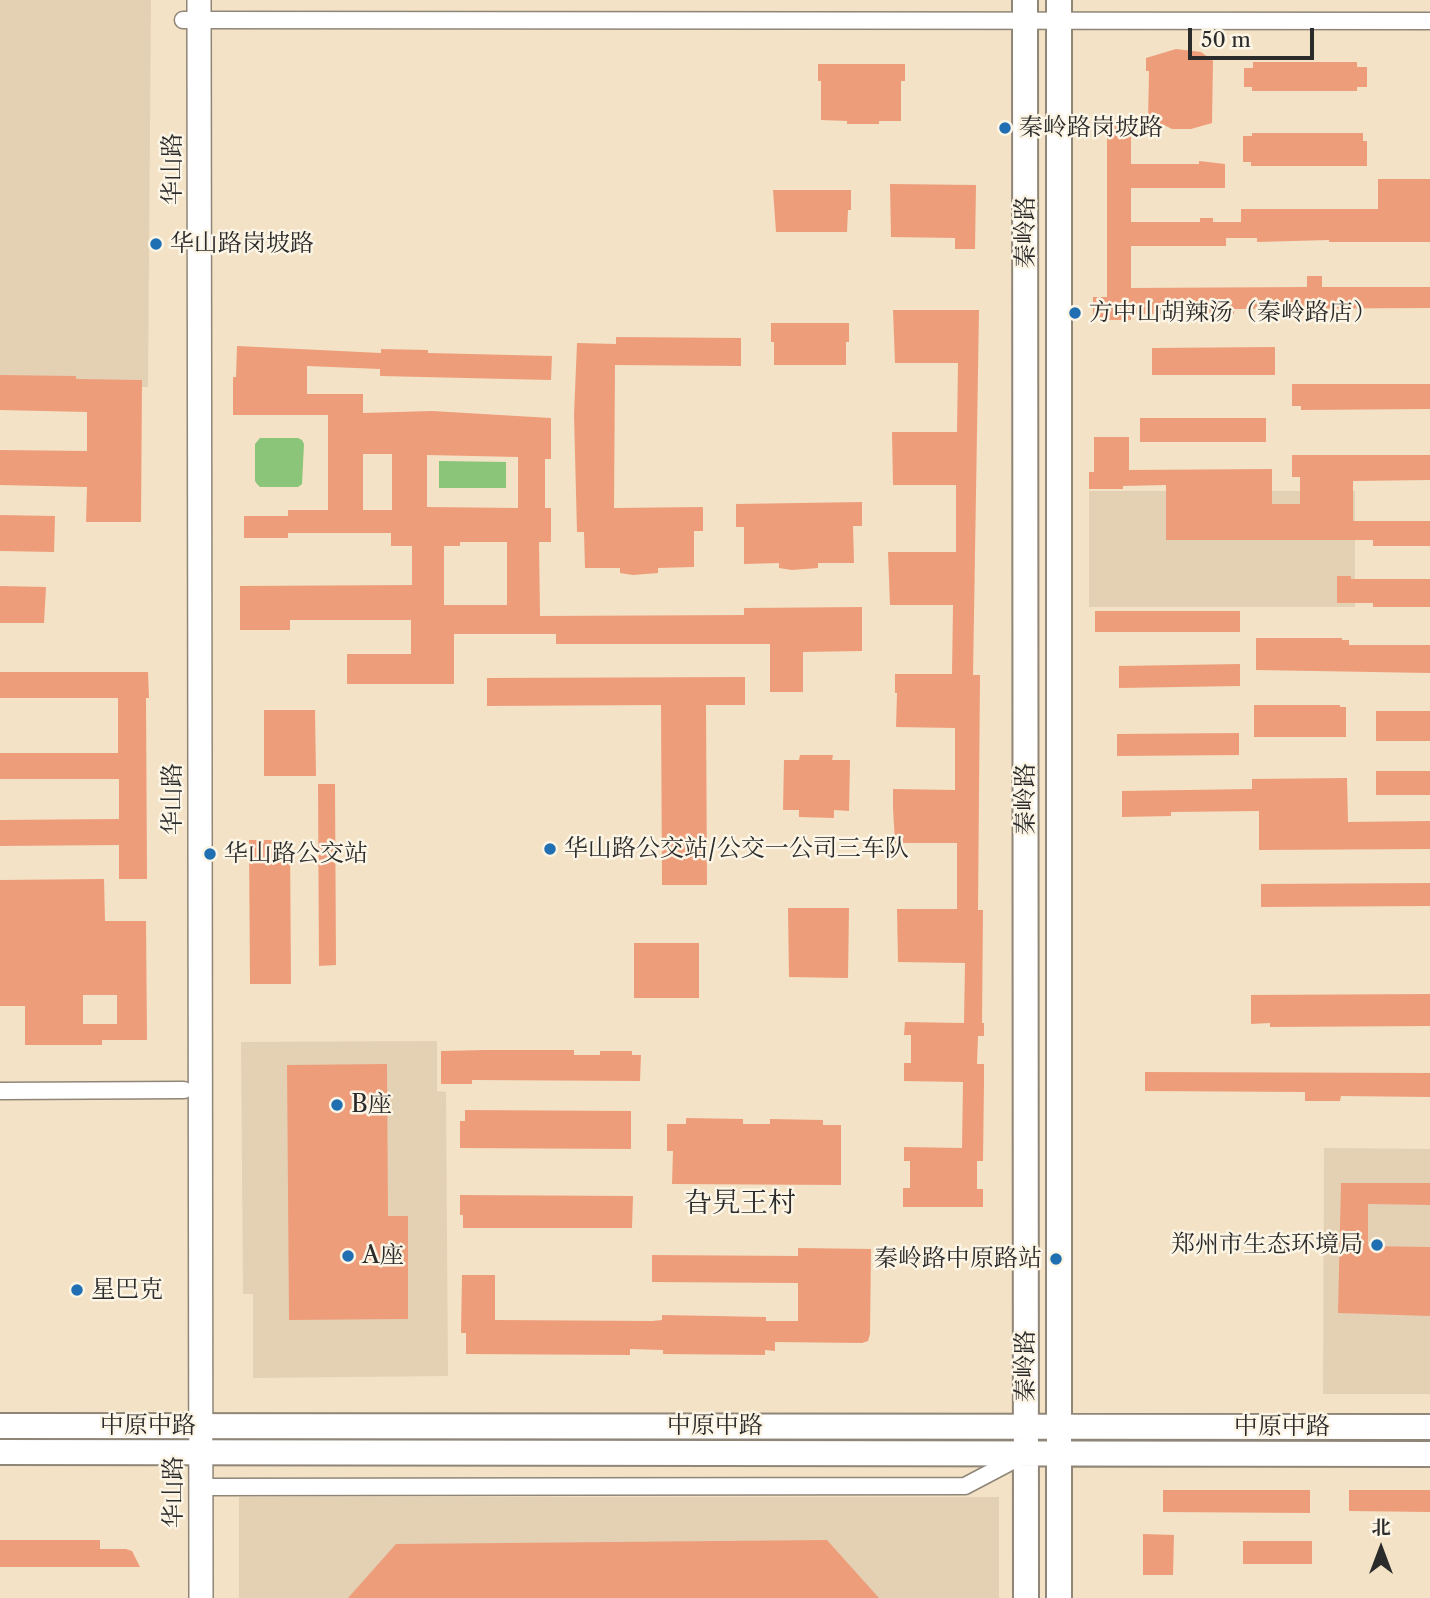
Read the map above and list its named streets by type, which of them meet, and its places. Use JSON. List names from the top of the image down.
{
  "streets": {
    "main road": ["秦岭路", "中原中路"],
    "street": ["华山路"]
  },
  "crossings": [
    ["华山路", "中原中路"],
    ["秦岭路", "中原中路"]
  ],
  "districts": ["旮旯王村"],
  "places": [
    "秦岭路岗坡路",
    "华山路岗坡路",
    "方中山胡辣汤（秦岭路店）",
    "华山路公交站/公交一公司三车队",
    "华山路公交站",
    "B座",
    "郑州市生态环境局",
    "A座",
    "秦岭路中原路站",
    "星巴克"
  ],
  "scale_bar": "50 m",
  "north": "top"
}
